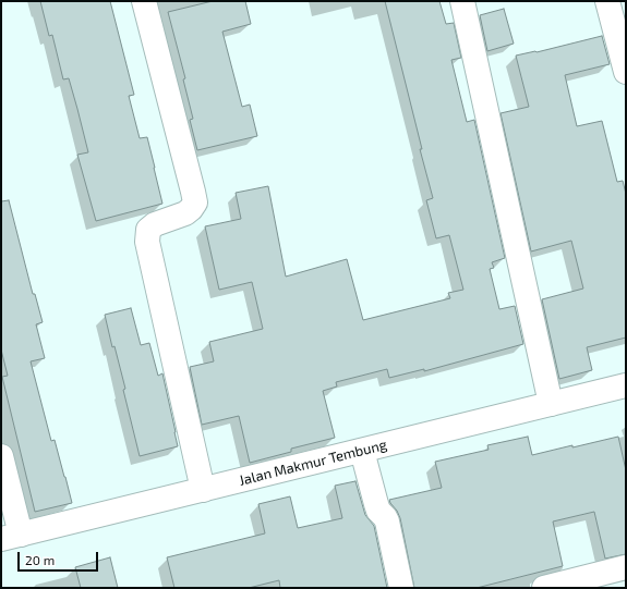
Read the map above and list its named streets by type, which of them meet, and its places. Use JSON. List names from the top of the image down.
{
  "streets": {
    "street": ["Jalan Makmur Tembung"]
  },
  "scale_bar": "20 m"
}
